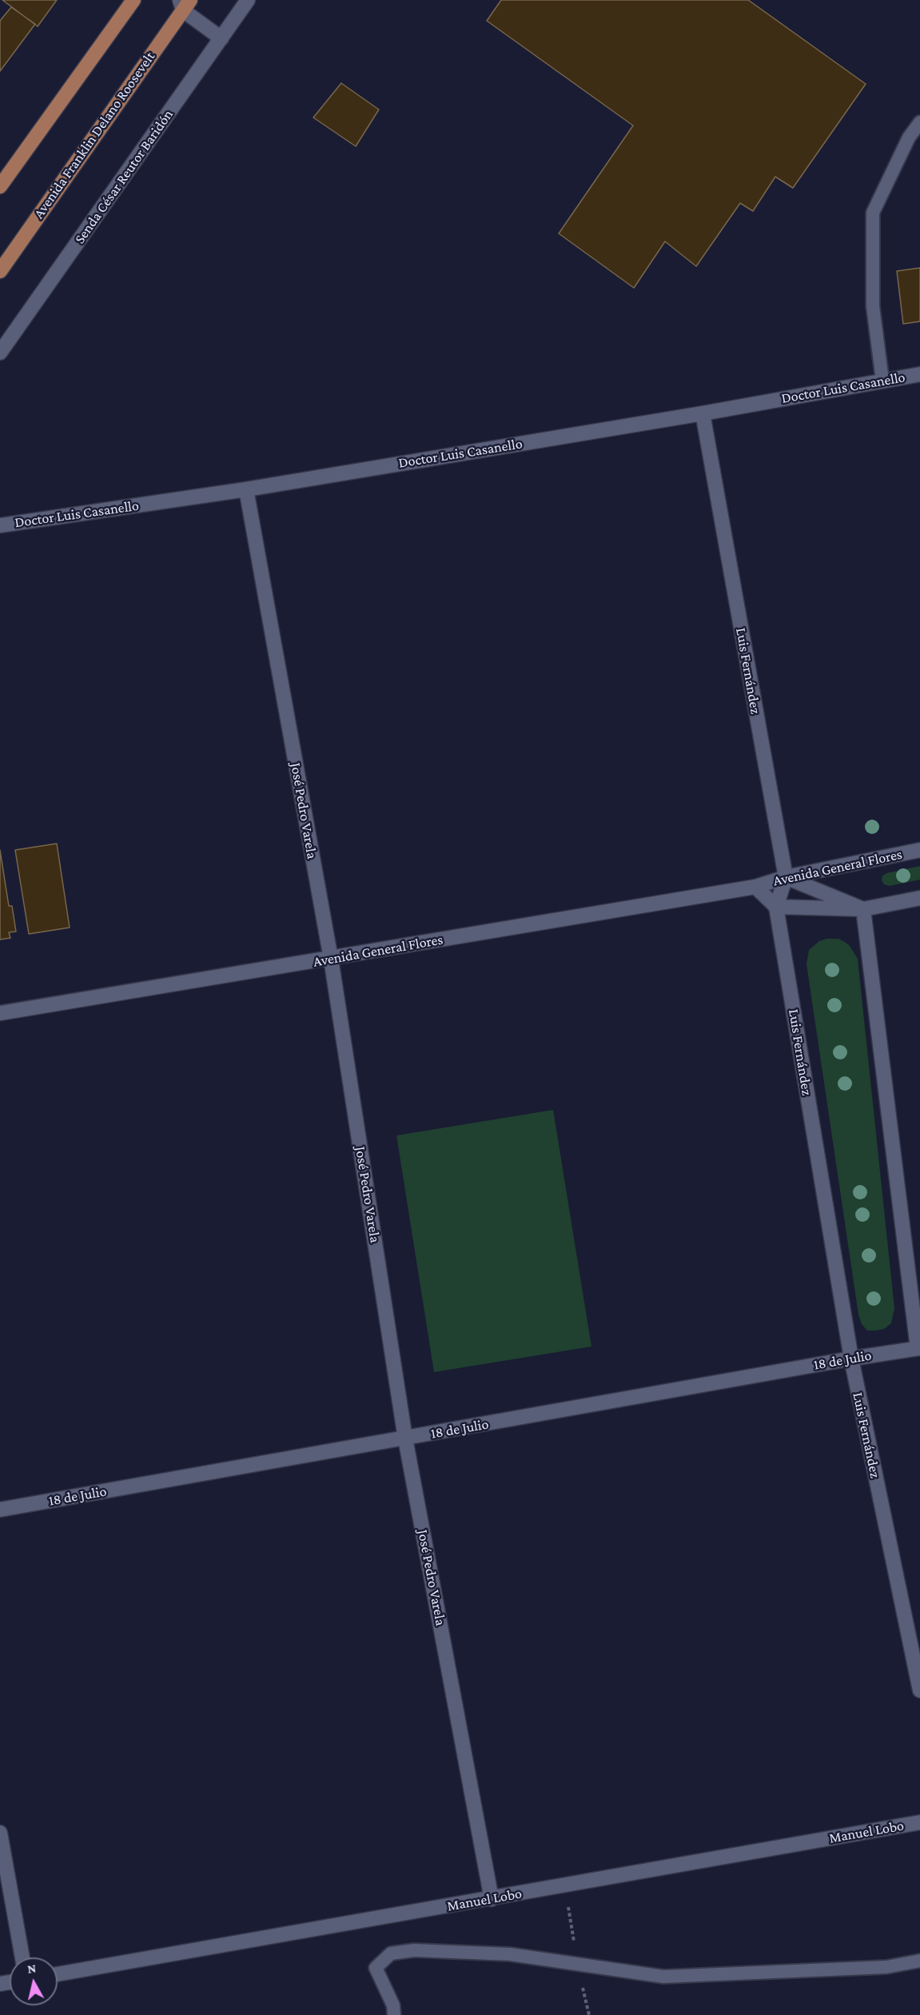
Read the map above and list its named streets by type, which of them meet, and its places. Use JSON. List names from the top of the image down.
{
  "streets": {
    "main road": ["Avenida Franklin Delano Roosevelt"],
    "street": [
      "Senda César Reutor Baridón",
      "Doctor Luis Casanello",
      "Luis Fernández",
      "José Pedro Varela",
      "Avenida General Flores",
      "18 de Julio",
      "Manuel Lobo"
    ]
  },
  "crossings": [
    ["Doctor Luis Casanello", "Luis Fernández"],
    ["Doctor Luis Casanello", "José Pedro Varela"],
    ["Luis Fernández", "Avenida General Flores"],
    ["Luis Fernández", "18 de Julio"],
    ["José Pedro Varela", "Avenida General Flores"],
    ["José Pedro Varela", "18 de Julio"],
    ["José Pedro Varela", "Manuel Lobo"]
  ],
  "north": "top"
}
